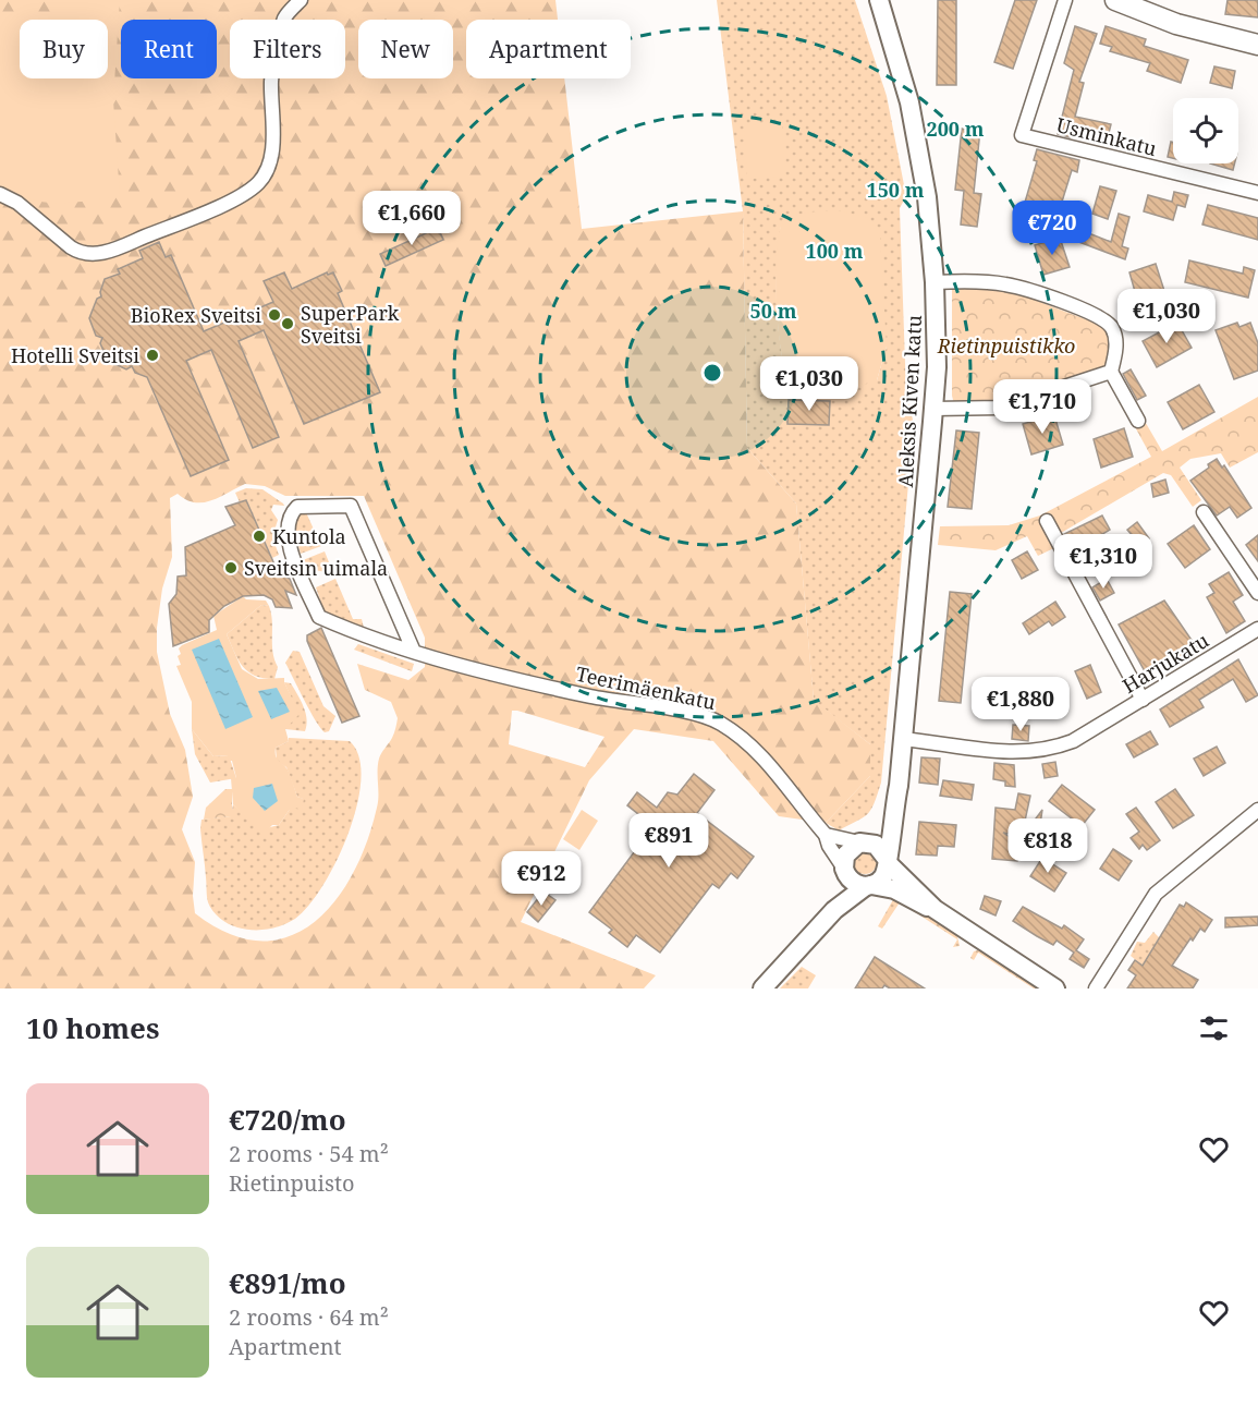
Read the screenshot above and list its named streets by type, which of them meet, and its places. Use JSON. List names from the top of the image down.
{
  "streets": {
    "street": [
      "Usminkatu",
      "Aleksis Kiven katu",
      "Harjukatu",
      "Teerimäenkatu"
    ]
  },
  "crossings": [
    ["Aleksis Kiven katu", "Harjukatu"],
    ["Aleksis Kiven katu", "Teerimäenkatu"]
  ],
  "parks": ["Rietinpuistikko"],
  "places": [
    "BioRex Sveitsi",
    "SuperPark Sveitsi",
    "Hotelli Sveitsi",
    "Kuntola",
    "Sveitsin uimala"
  ],
  "page": {
    "chip": [
      "Buy",
      "Rent",
      "Filters",
      "New",
      "Apartment"
    ],
    "price": [
      "€1,660",
      "€720",
      "€1,030",
      "€1,030",
      "€1,710",
      "€1,310",
      "€1,880",
      "€891",
      "€818",
      "€912"
    ],
    "heading": "10 homes",
    "list": [
      {
        "name": "€720/mo",
        "note": "2 rooms · 54 m² · Rietinpuisto"
      },
      {
        "name": "€891/mo",
        "note": "2 rooms · 64 m² · Apartment"
      }
    ]
  },
  "rings": [
    "200 m",
    "150 m",
    "100 m",
    "50 m"
  ]
}
